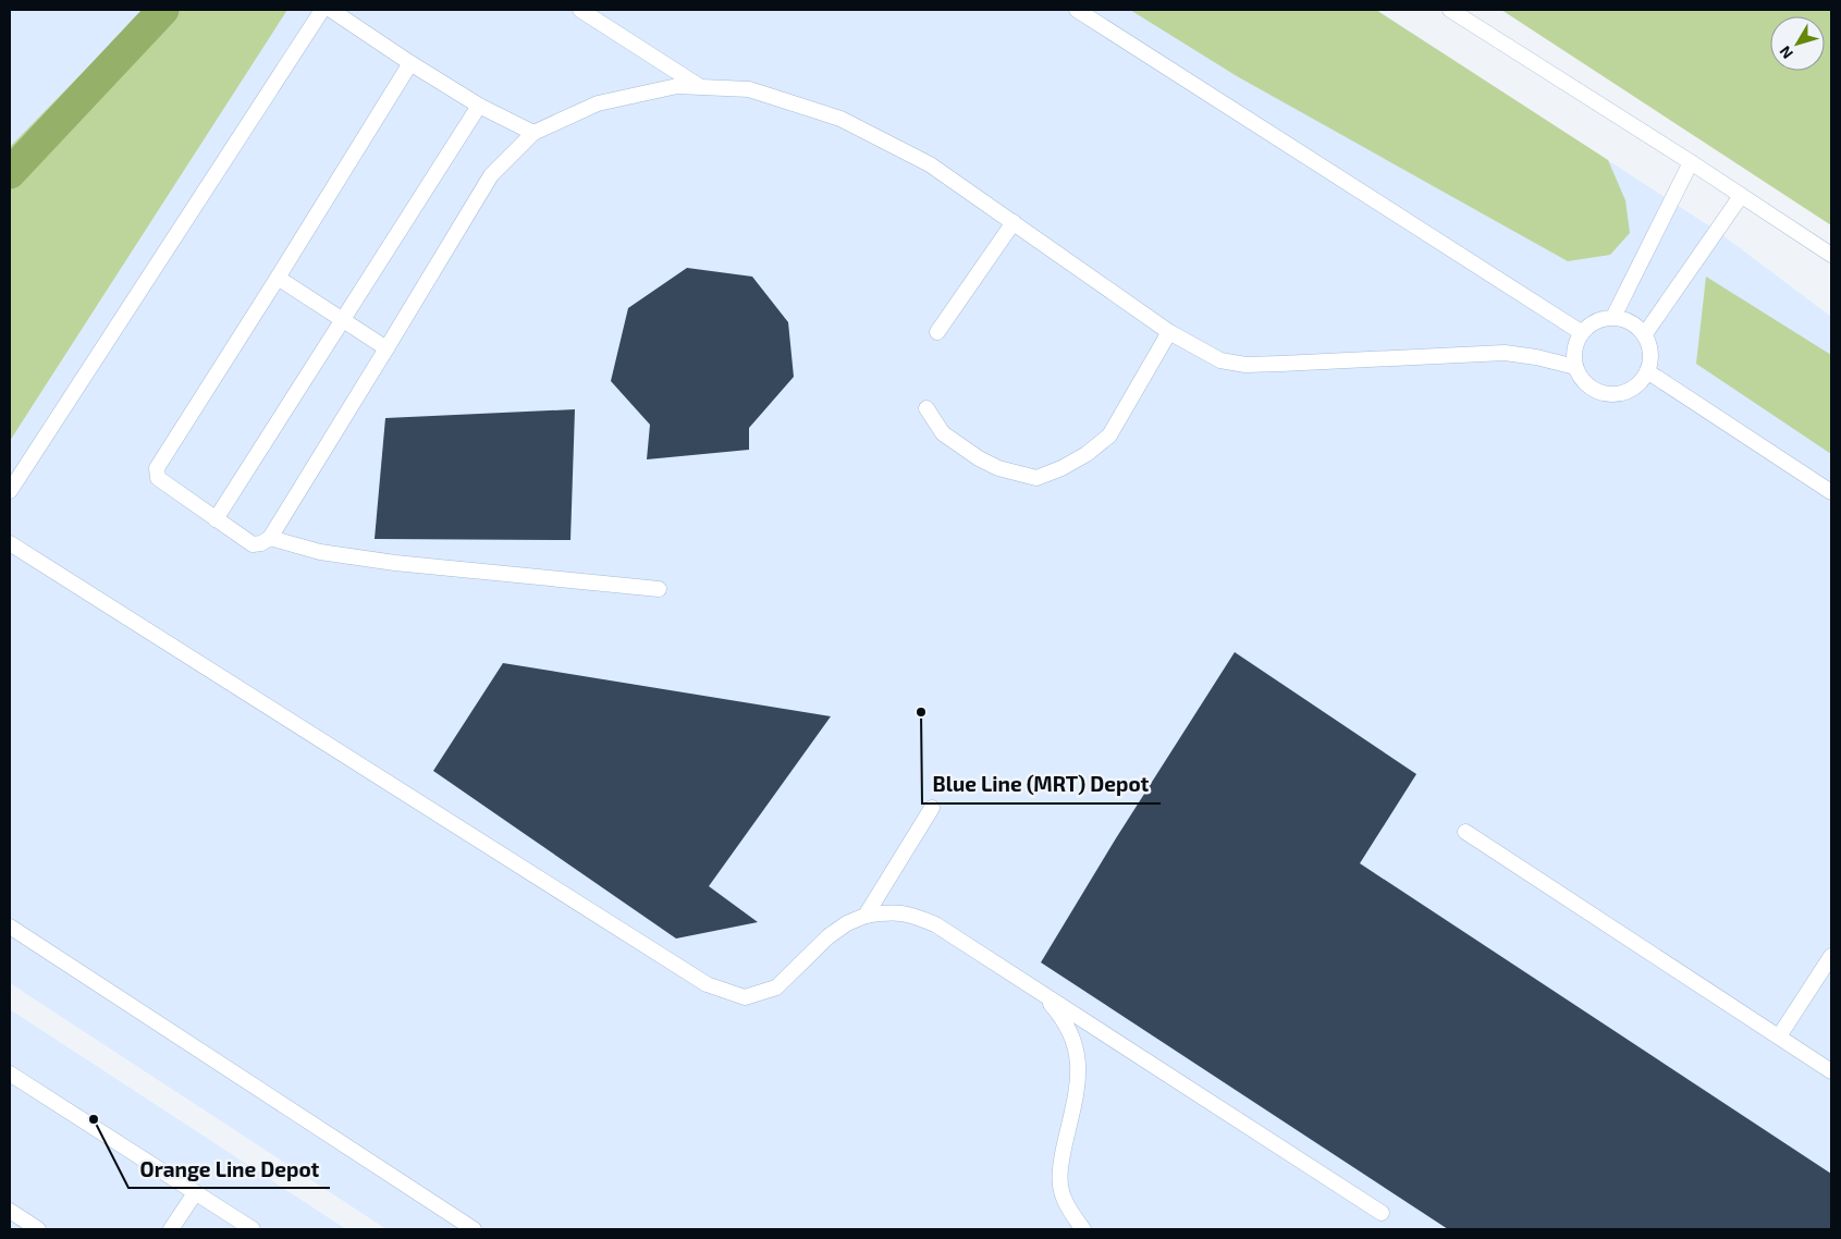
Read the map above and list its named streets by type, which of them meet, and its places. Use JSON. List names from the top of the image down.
{
  "places": ["Blue Line (MRT) Depot", "Orange Line Depot"],
  "north": "bottom left"
}
